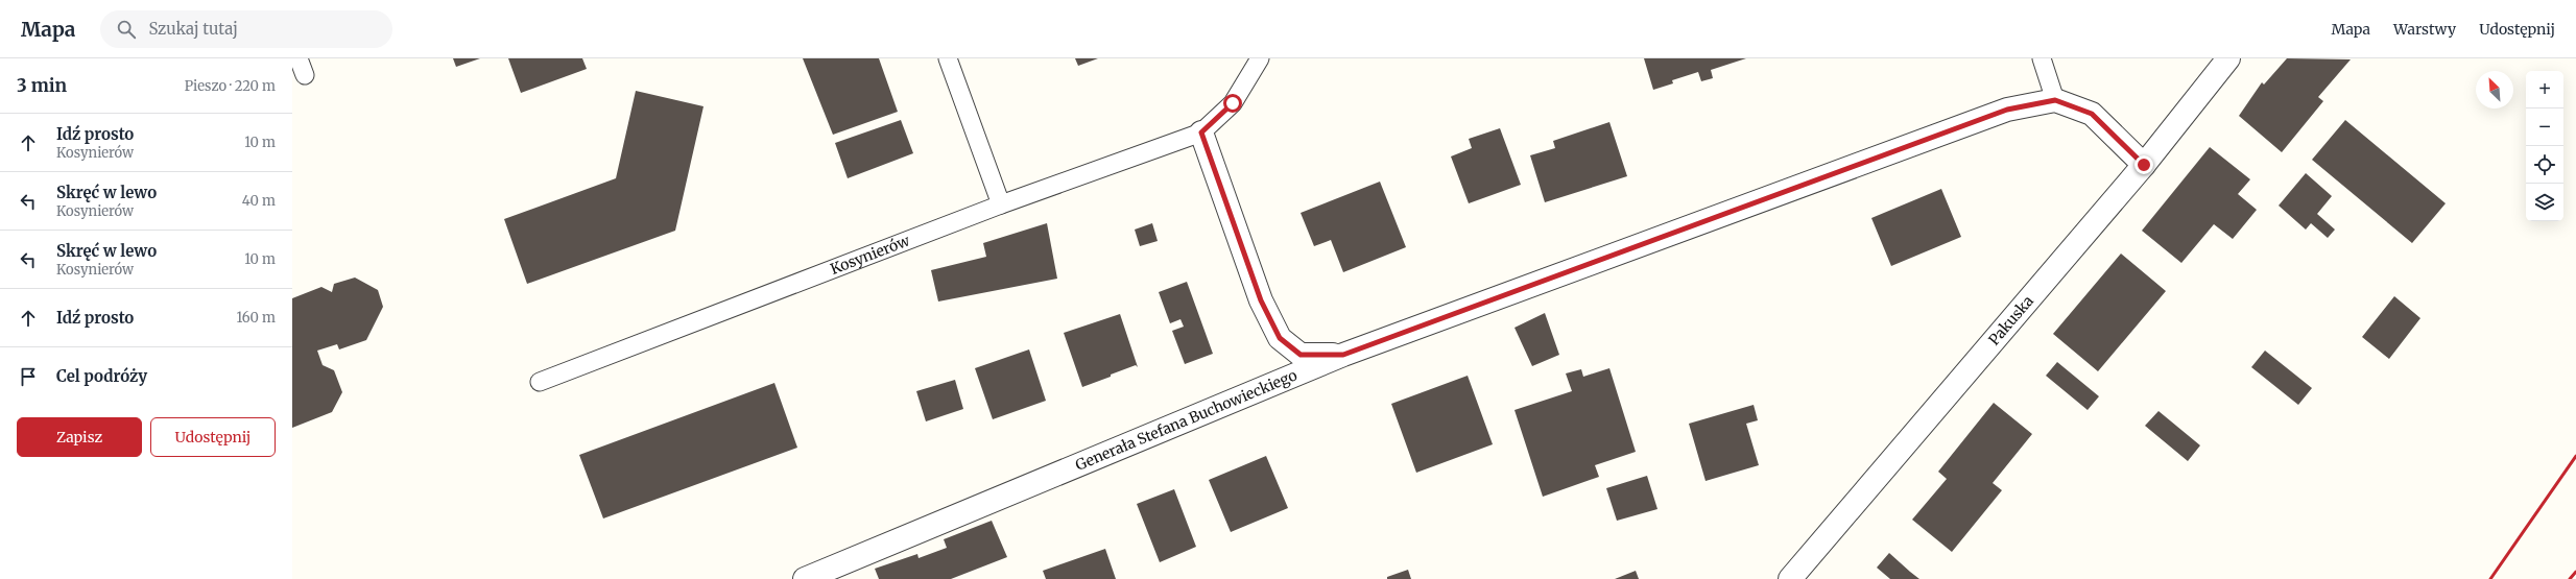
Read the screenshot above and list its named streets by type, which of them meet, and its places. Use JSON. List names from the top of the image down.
{
  "streets": {
    "street": ["Pakuska", "Generała Stefana Buchowieckiego"],
    "lane": ["Kosynierów"]
  },
  "north": "top left",
  "page": {
    "header": "Mapa",
    "search": "Szukaj tutaj",
    "nav": ["Mapa", "Warstwy", "Udostępnij"],
    "heading": ["3 min", "Pieszo · 220 m"],
    "map_buttons": ["+", "−"],
    "list": [
      ["Idź prosto", "Kosynierów", "10 m"],
      ["Skręć w lewo", "Kosynierów", "40 m"],
      ["Skręć w lewo", "Kosynierów", "10 m"],
      ["Idź prosto", "160 m"],
      "Cel podróży"
    ],
    "buttons": ["Zapisz", "Udostępnij"]
  }
}
